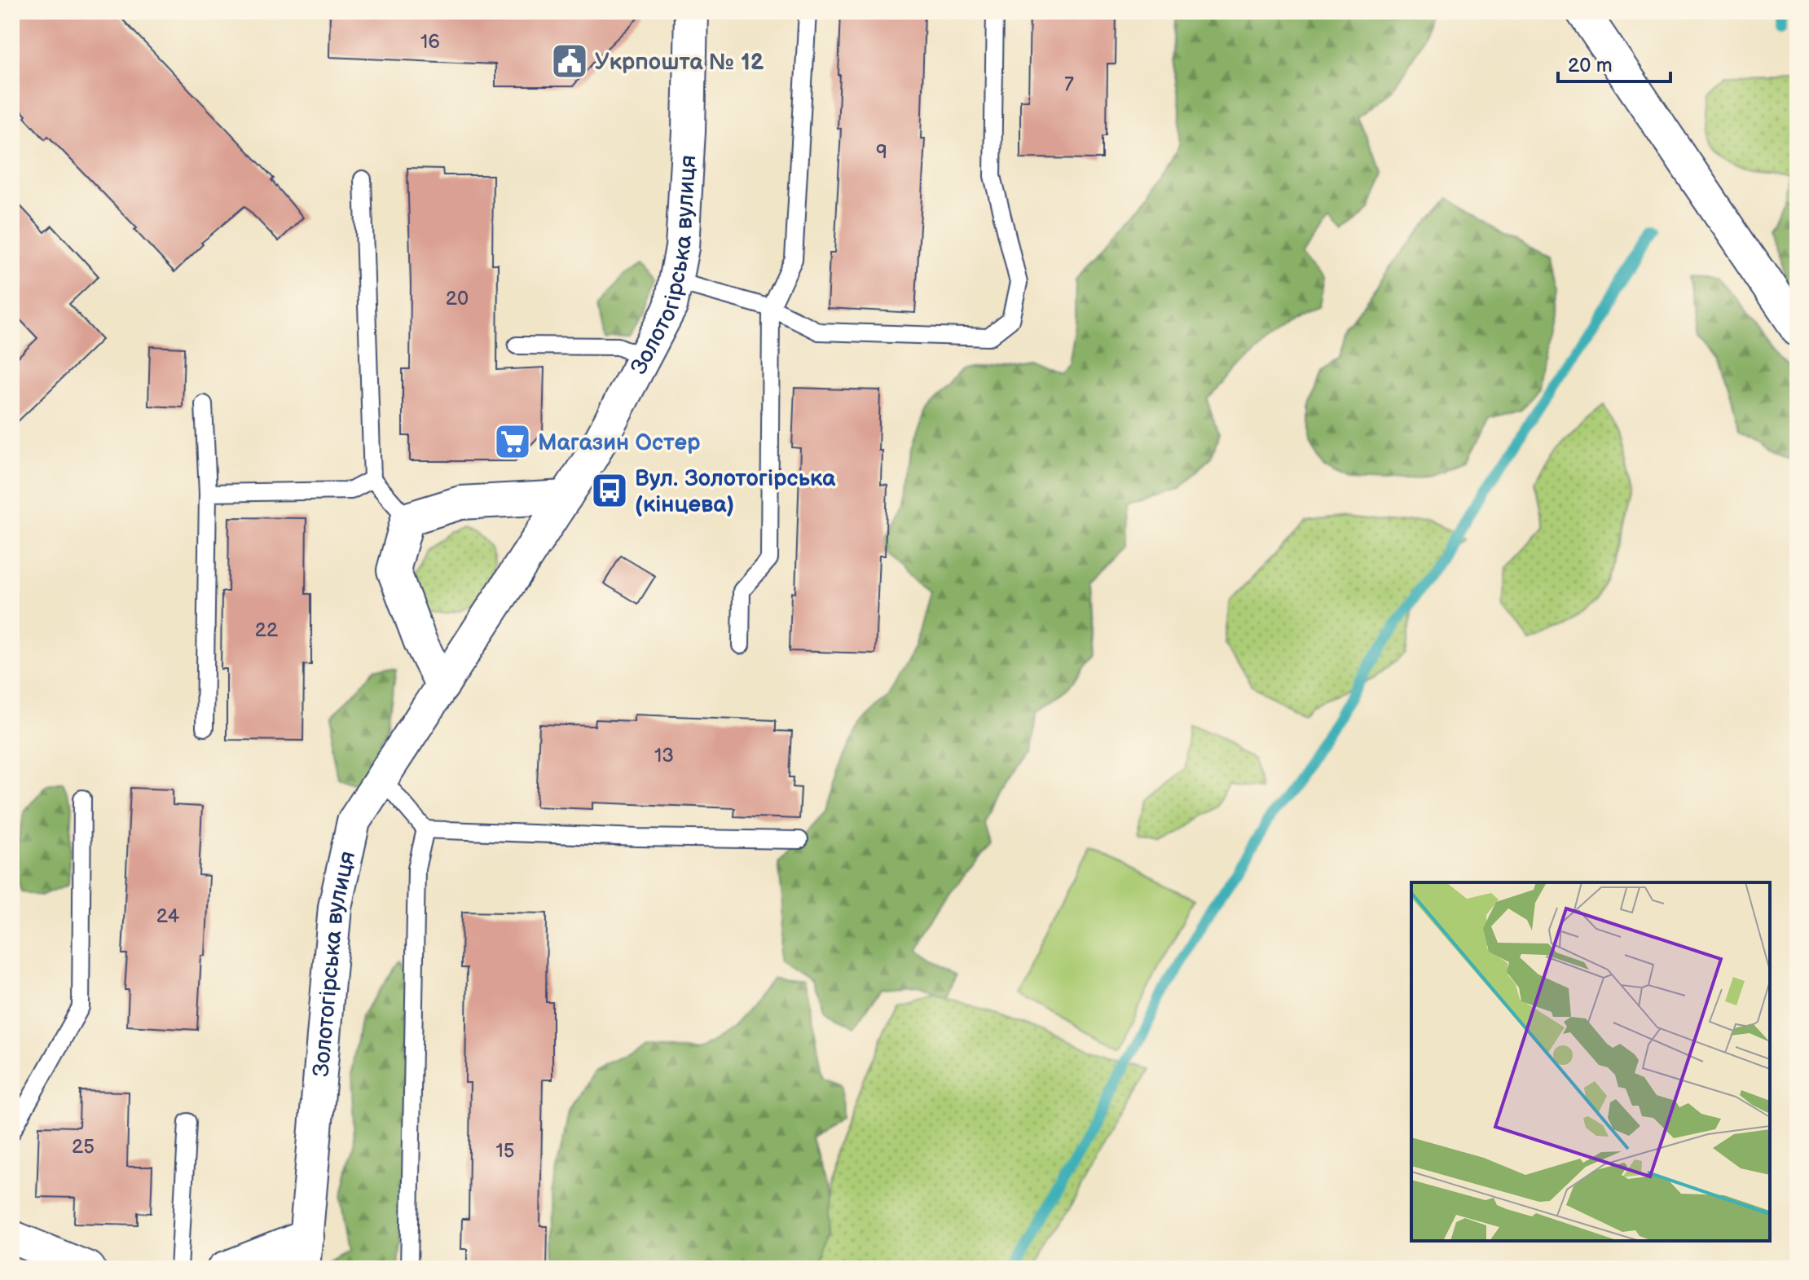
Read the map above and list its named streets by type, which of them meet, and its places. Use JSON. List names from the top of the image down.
{
  "streets": {
    "street": ["Золотогірська вулиця"]
  },
  "places": {
    "public building": ["Укрпошта № 12"],
    "supermarket": ["Магазин Остер"],
    "bus stop": ["Вул. Золотогірська (кінцева)"]
  },
  "house_numbers": [
    "16",
    "7",
    "9",
    "20",
    "22",
    "13",
    "24",
    "25",
    "15"
  ],
  "scale_bar": "20 m"
}
